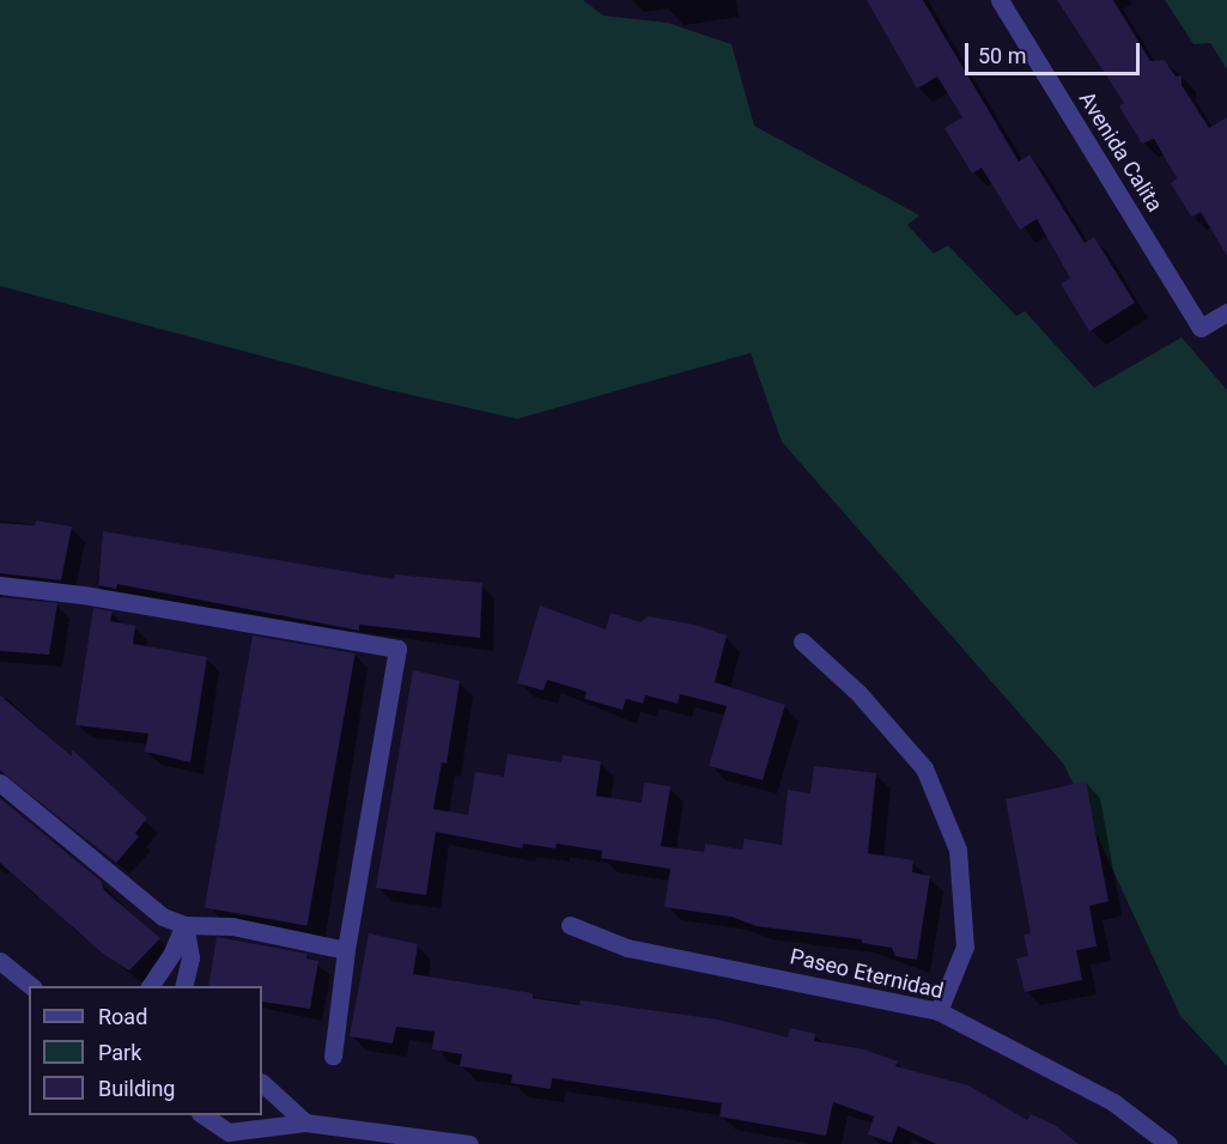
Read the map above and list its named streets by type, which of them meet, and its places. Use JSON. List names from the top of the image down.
{
  "streets": {
    "street": ["Avenida Calita", "Paseo Eternidad"]
  },
  "legend": ["Road", "Park", "Building"],
  "scale_bar": "50 m"
}
